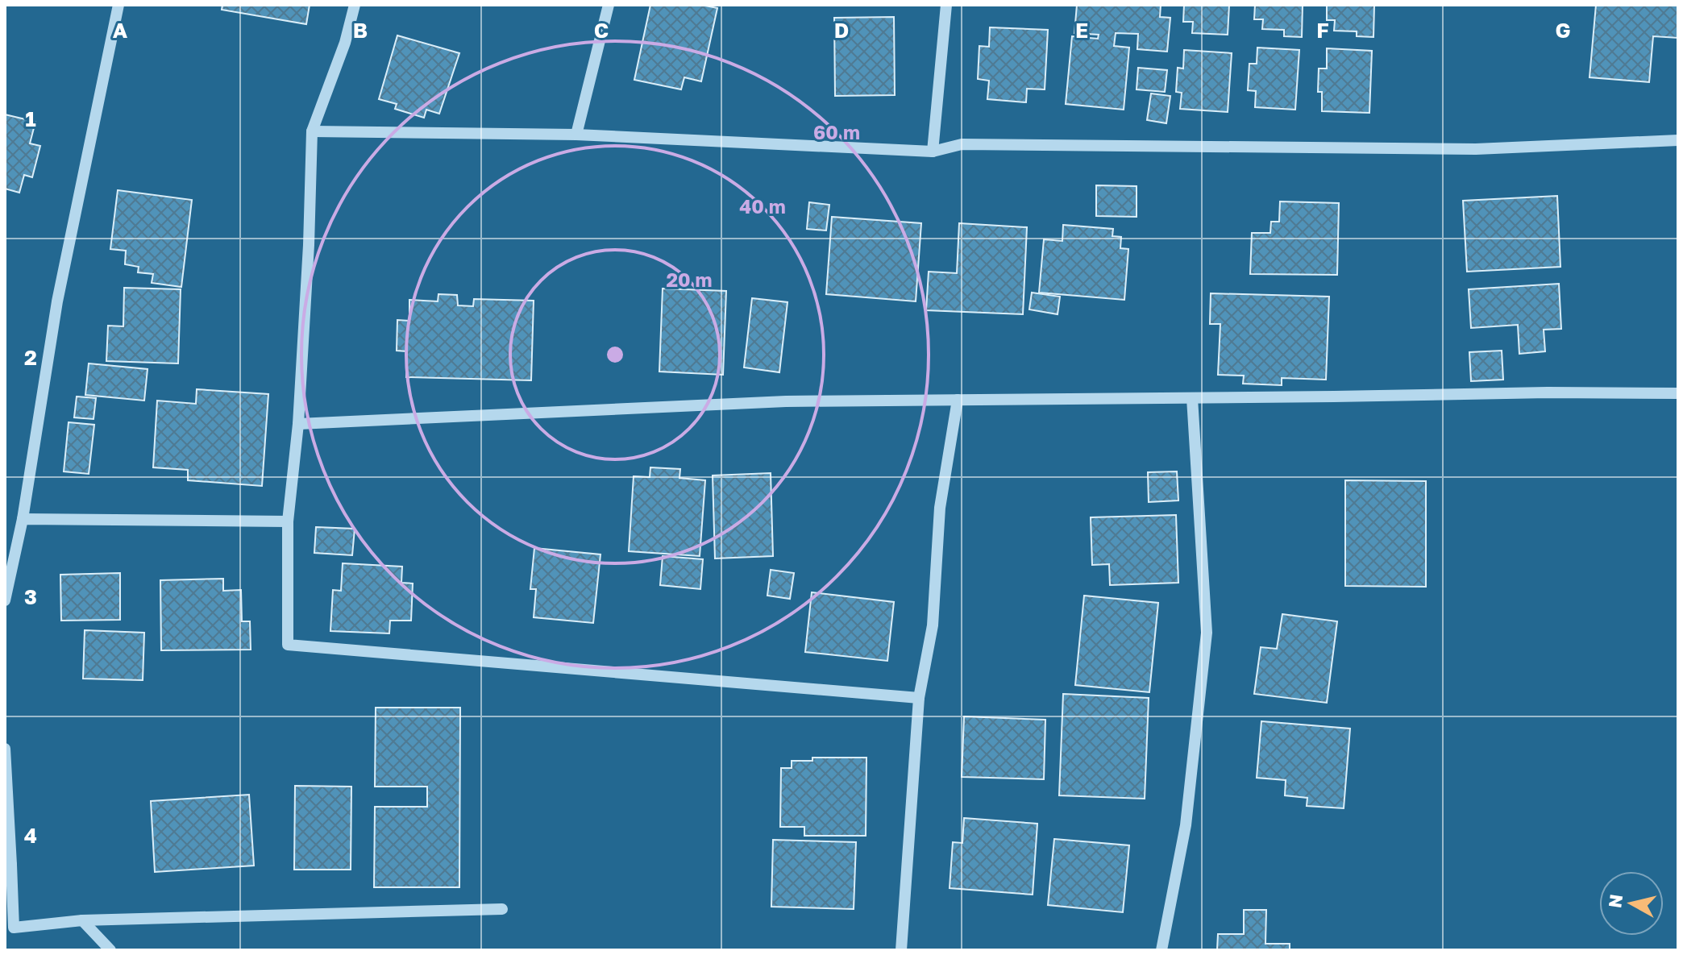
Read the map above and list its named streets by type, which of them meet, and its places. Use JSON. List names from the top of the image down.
{
  "north": "left",
  "grid": {
    "columns": [
      "A",
      "B",
      "C",
      "D",
      "E",
      "F",
      "G"
    ],
    "rows": [
      "1",
      "2",
      "3",
      "4"
    ]
  },
  "rings": ["60 m", "40 m", "20 m"]
}
